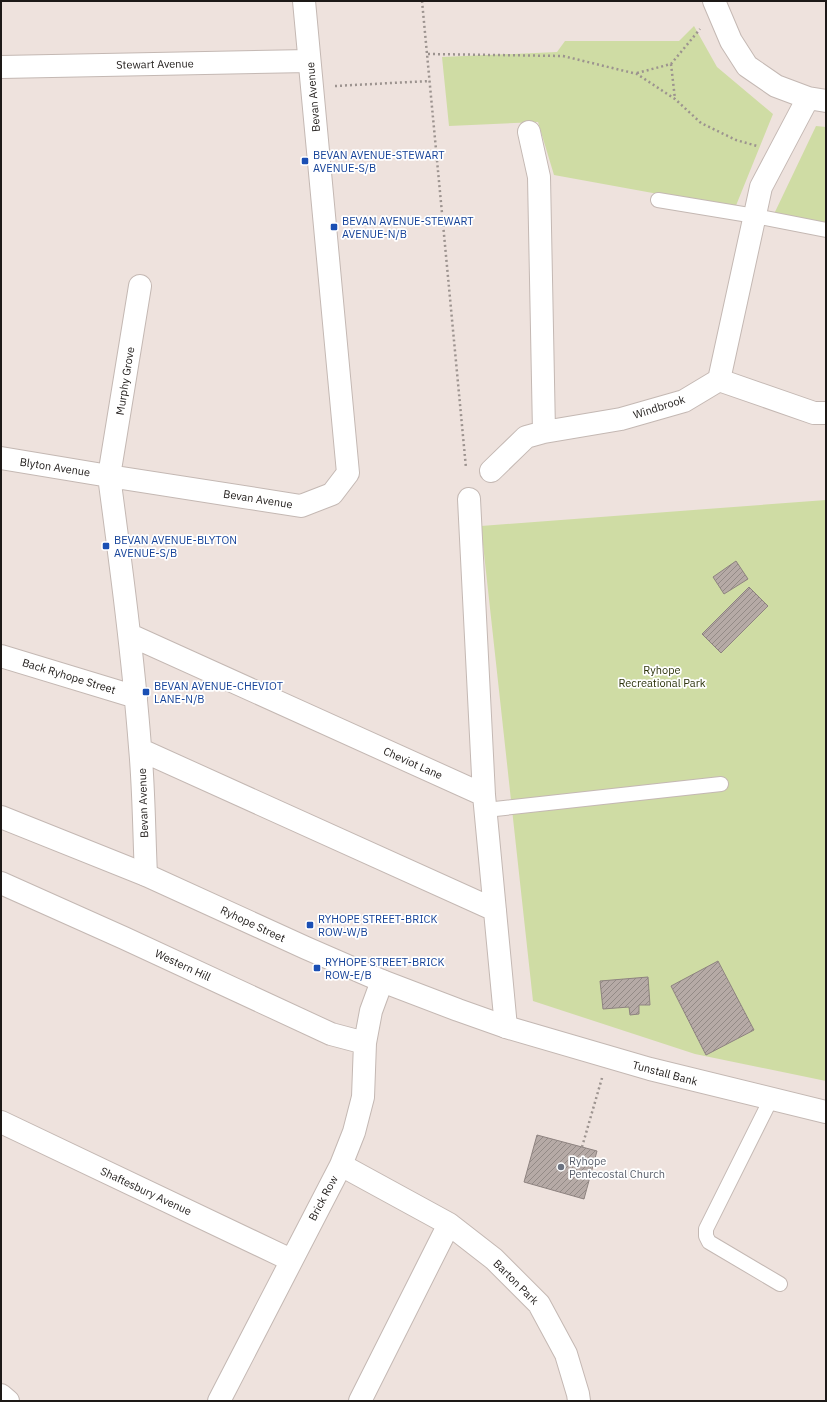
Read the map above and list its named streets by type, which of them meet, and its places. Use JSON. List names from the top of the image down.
{
  "streets": {
    "street": [
      "Stewart Avenue",
      "Bevan Avenue",
      "Murphy Grove",
      "Windbrook",
      "Blyton Avenue",
      "Back Ryhope Street",
      "Cheviot Lane",
      "Ryhope Street",
      "Western Hill",
      "Tunstall Bank",
      "Shaftesbury Avenue",
      "Brick Row",
      "Barton Park"
    ]
  },
  "crossings": [
    ["Stewart Avenue", "Bevan Avenue"],
    ["Bevan Avenue", "Murphy Grove"],
    ["Bevan Avenue", "Blyton Avenue"],
    ["Bevan Avenue", "Back Ryhope Street"],
    ["Bevan Avenue", "Cheviot Lane"],
    ["Bevan Avenue", "Ryhope Street"],
    ["Murphy Grove", "Blyton Avenue"],
    ["Ryhope Street", "Tunstall Bank"],
    ["Ryhope Street", "Brick Row"],
    ["Western Hill", "Brick Row"],
    ["Shaftesbury Avenue", "Brick Row"],
    ["Brick Row", "Barton Park"]
  ],
  "parks": ["Ryhope Recreational Park"],
  "places": {
    "transit": [
      "BEVAN AVENUE-STEWART AVENUE-S/B",
      "BEVAN AVENUE-STEWART AVENUE-N/B",
      "BEVAN AVENUE-BLYTON AVENUE-S/B",
      "BEVAN AVENUE-CHEVIOT LANE-N/B",
      "RYHOPE STREET-BRICK ROW-W/B",
      "RYHOPE STREET-BRICK ROW-E/B"
    ],
    "other": ["Ryhope Pentecostal Church"]
  }
}
